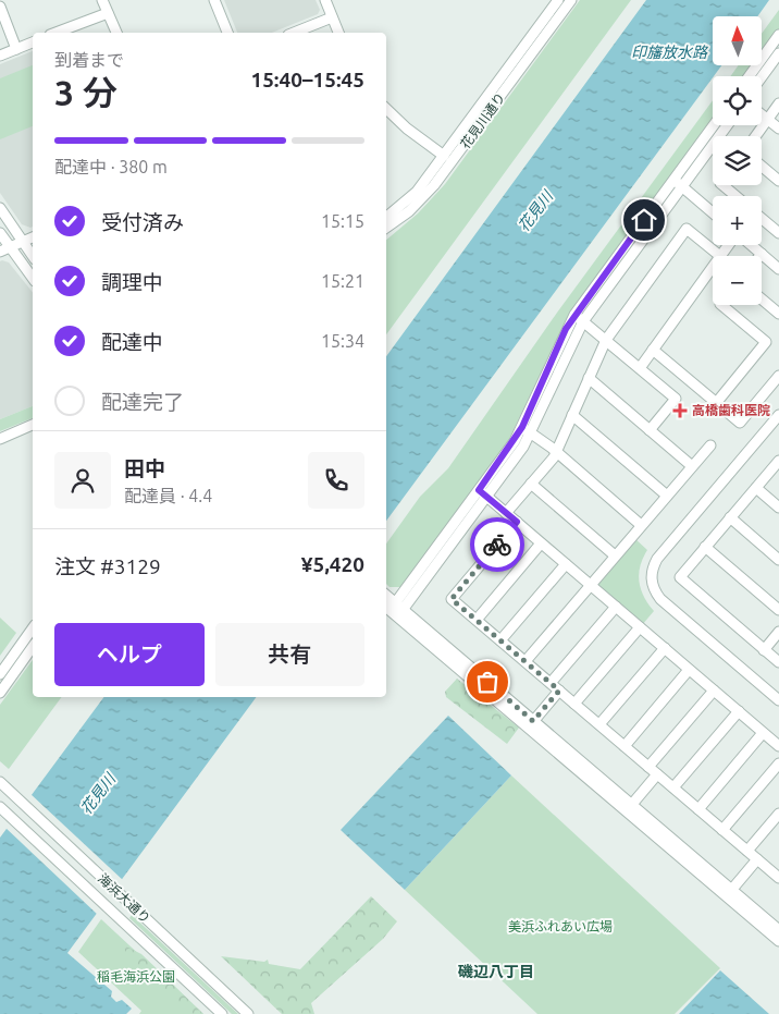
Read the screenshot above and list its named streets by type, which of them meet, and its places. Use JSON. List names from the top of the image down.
{
  "streets": {
    "street": ["花見川通り", "海浜大通り"]
  },
  "districts": ["磯辺八丁目"],
  "water": ["印旛放水路", "花見川"],
  "parks": ["美浜ふれあい広場", "稲毛海浜公園"],
  "places": {
    "health": ["高橋歯科医院"]
  },
  "north": "top",
  "page": {
    "map_buttons": ["+", "−"],
    "heading": ["3 分", "到着まで", "15:40–15:45"],
    "panel": [
      "田中",
      "配達員 · 4.4",
      "注文 #3129",
      "¥5,420"
    ],
    "bar": "配達中 · 380 m",
    "list": [
      ["受付済み", "15:15"],
      ["調理中", "15:21"],
      ["配達中", "15:34"],
      "配達完了"
    ],
    "buttons": ["ヘルプ", "共有"]
  }
}
